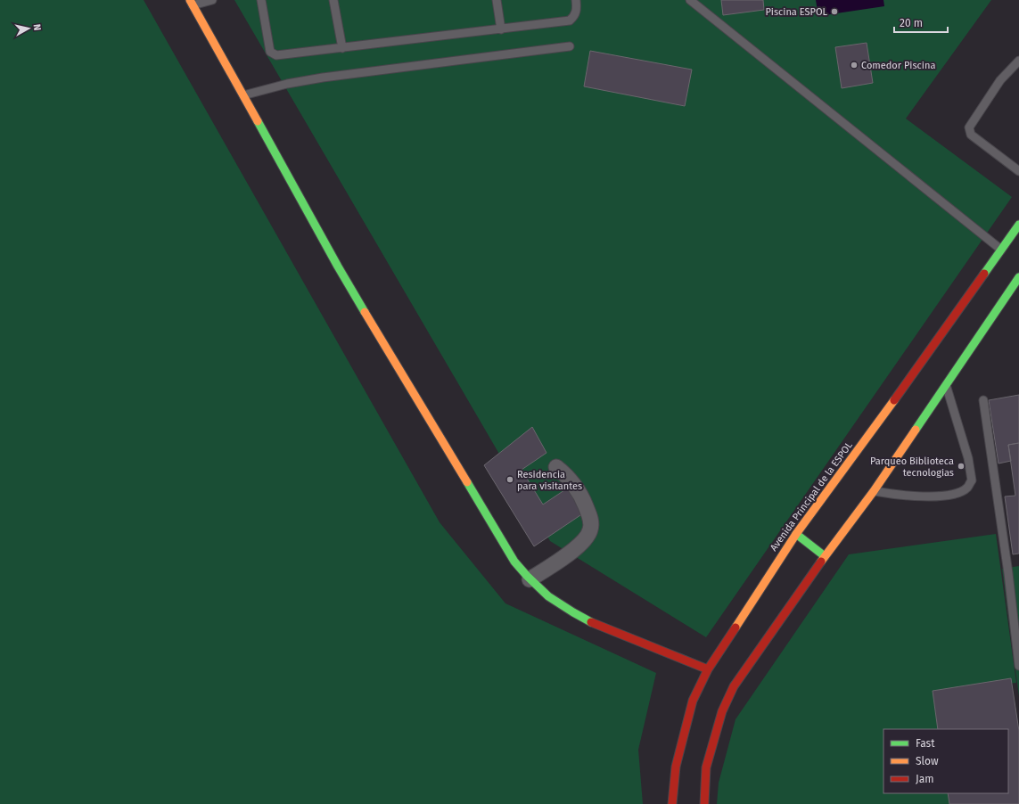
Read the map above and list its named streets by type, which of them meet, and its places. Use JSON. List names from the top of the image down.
{
  "streets": {
    "street": ["Avenida Principal de la ESPOL"]
  },
  "places": [
    "Piscina ESPOL",
    "Comedor Piscina",
    "Parqueo Biblioteca tecnologias",
    "Residencia para visitantes"
  ],
  "legend": ["Fast", "Slow", "Jam"],
  "scale_bar": "20 m",
  "north": "right"
}
